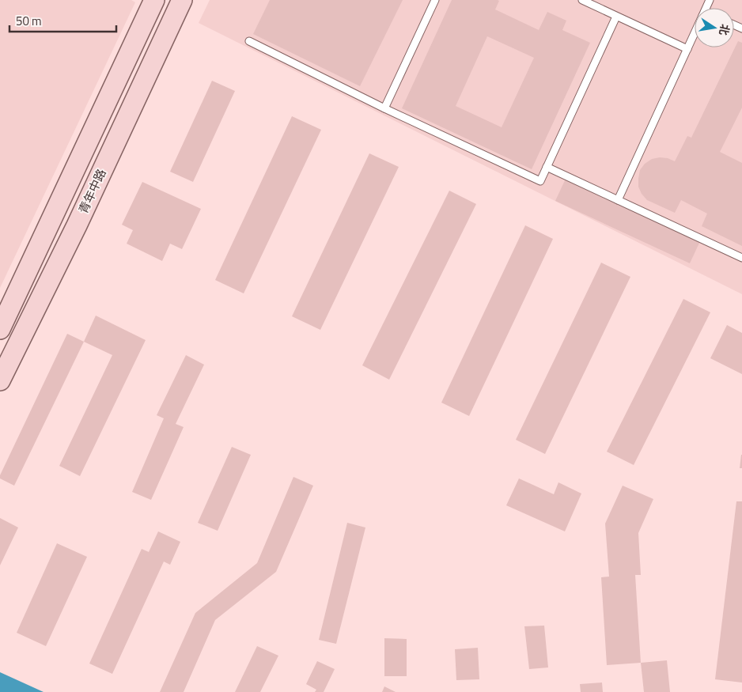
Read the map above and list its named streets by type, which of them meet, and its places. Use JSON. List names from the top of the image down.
{
  "streets": {
    "main road": ["青年中路"]
  },
  "scale_bar": "50 m",
  "north": "right"
}
